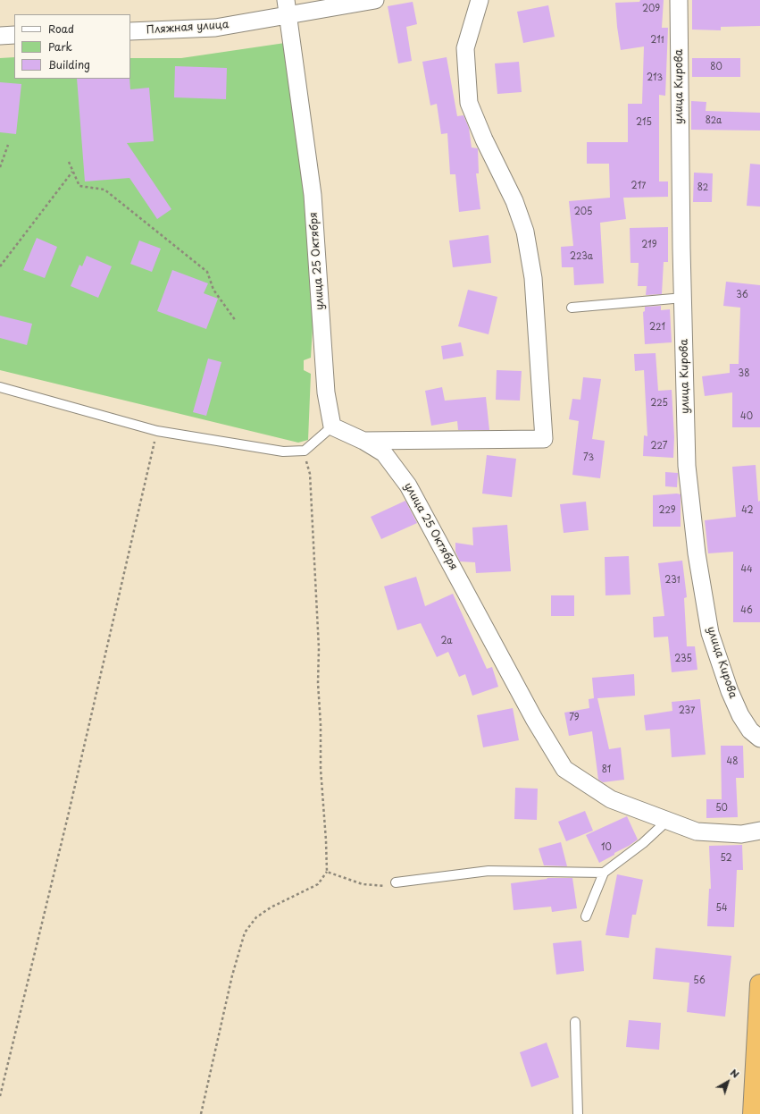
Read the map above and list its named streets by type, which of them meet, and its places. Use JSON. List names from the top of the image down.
{
  "streets": {
    "street": ["Пляжная улица", "улица Кирова", "улица 25 Октября"]
  },
  "crossings": [
    ["Пляжная улица", "улица 25 Октября"]
  ],
  "house_numbers": [
    "209",
    "211",
    "80",
    "213",
    "82а",
    "215",
    "217",
    "82",
    "205",
    "219",
    "223а",
    "36",
    "221",
    "38",
    "225",
    "40",
    "227",
    "73",
    "229",
    "42",
    "44",
    "231",
    "46",
    "2а",
    "235",
    "237",
    "79",
    "48",
    "81",
    "50",
    "10",
    "52",
    "54",
    "56"
  ],
  "legend": ["Road", "Park", "Building"],
  "north": "top right"
}
